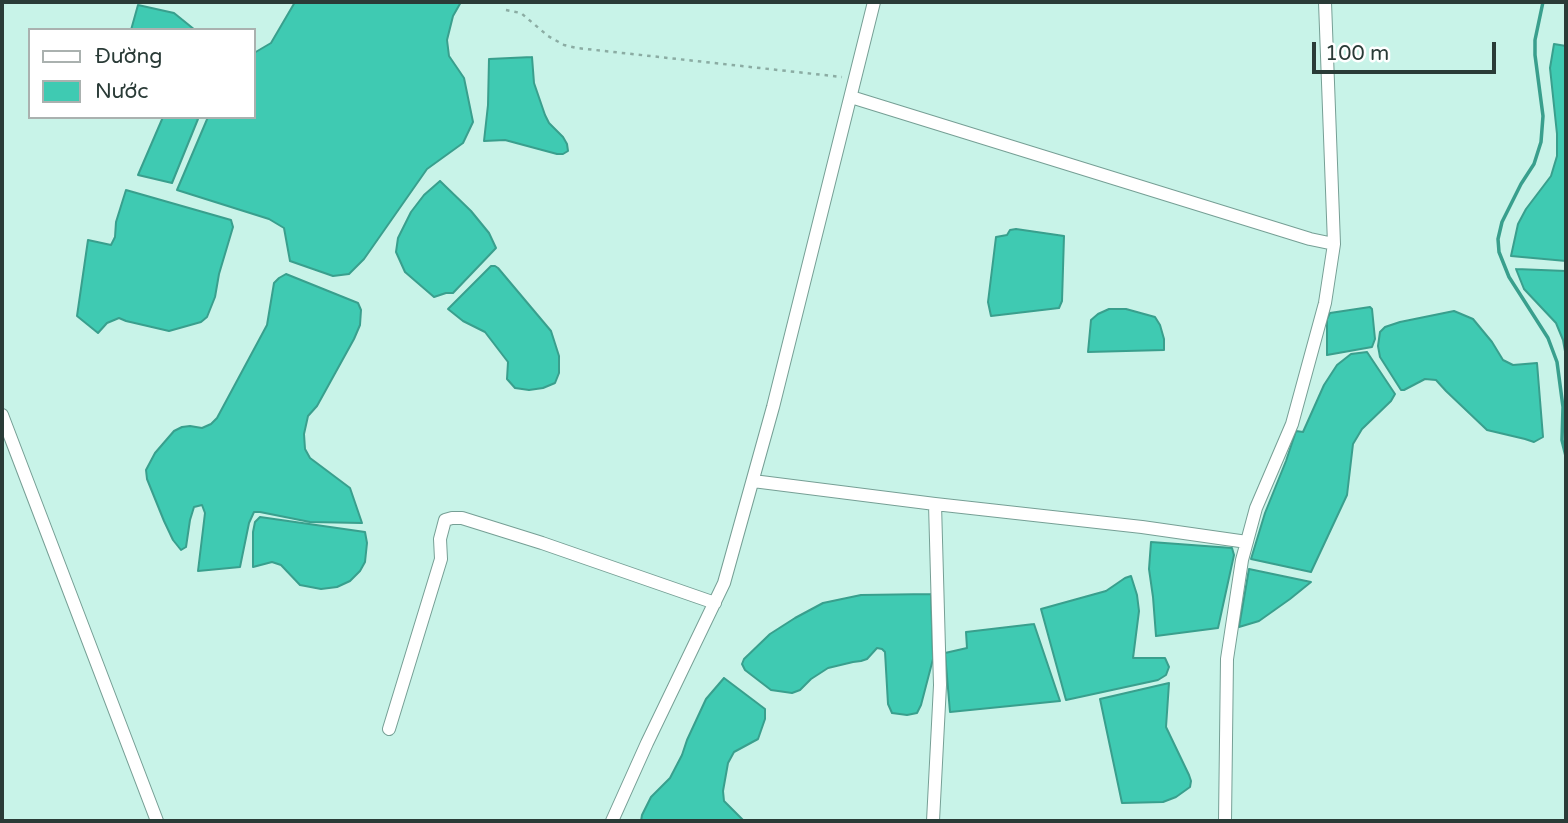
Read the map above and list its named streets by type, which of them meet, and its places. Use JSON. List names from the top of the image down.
{
  "legend": ["Đường", "Nước"],
  "scale_bar": "100 m"
}
